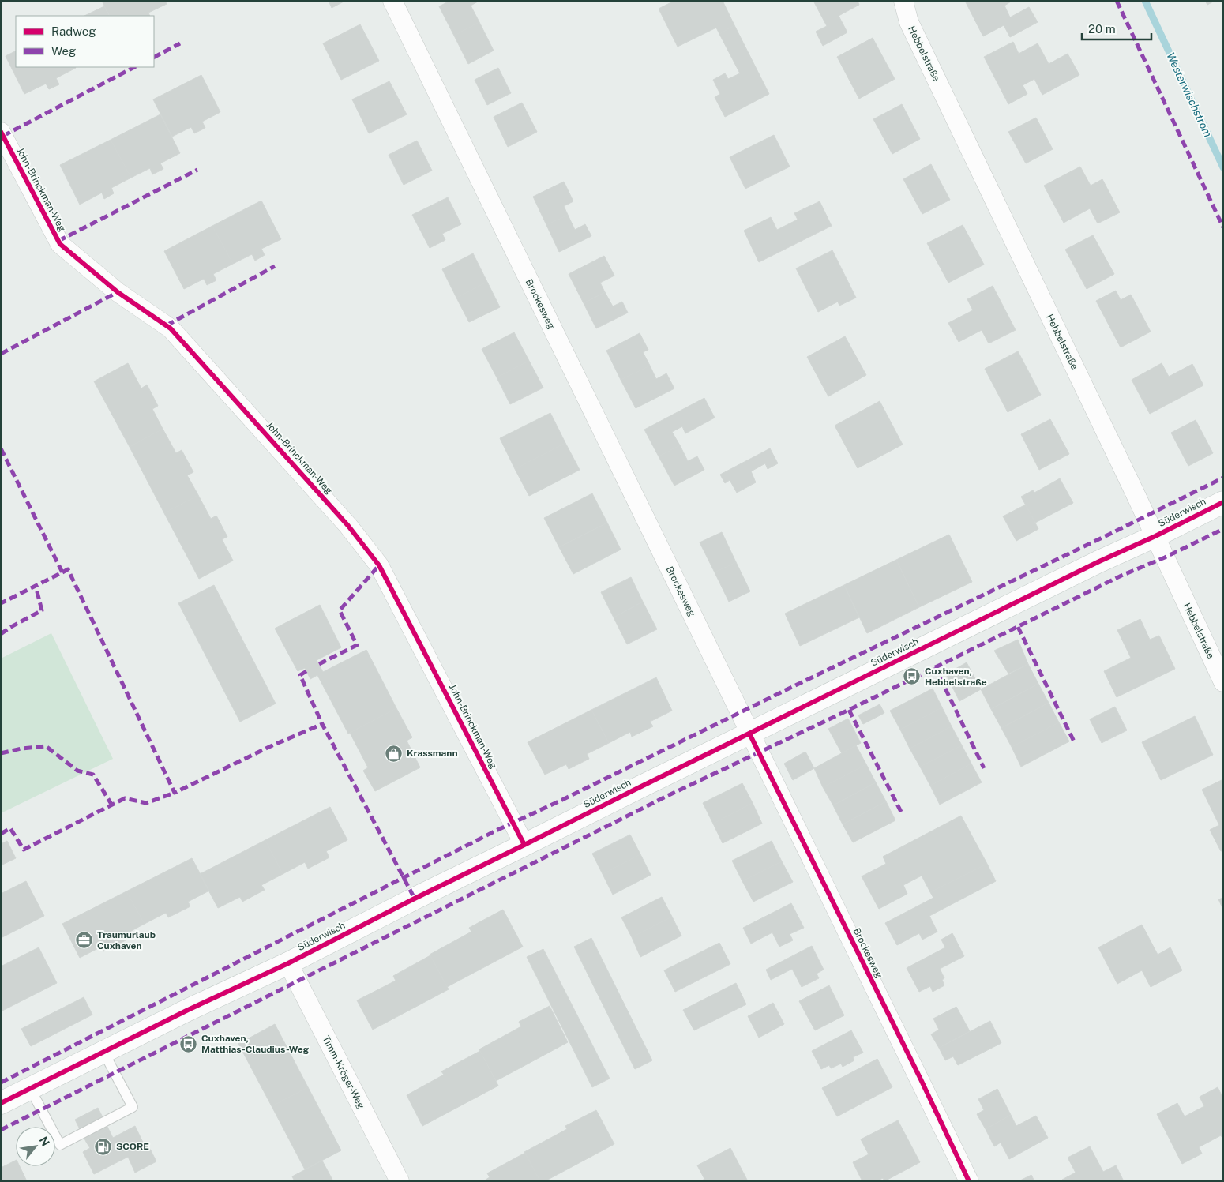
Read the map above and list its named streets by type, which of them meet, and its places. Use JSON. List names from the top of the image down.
{
  "streets": {
    "street": [
      "Hebbelstraße",
      "John-Brinckman-Weg",
      "Brockesweg",
      "Süderwisch",
      "Timm-Kröger-Weg"
    ]
  },
  "crossings": [
    ["Hebbelstraße", "Süderwisch"],
    ["John-Brinckman-Weg", "Süderwisch"],
    ["Brockesweg", "Süderwisch"],
    ["Süderwisch", "Timm-Kröger-Weg"]
  ],
  "water": ["Westerwischstrom"],
  "places": {
    "bus stop": ["Cuxhaven, Hebbelstraße", "Cuxhaven, Matthias-Claudius-Weg"],
    "shop": ["Krassmann"],
    "office": ["Traumurlaub Cuxhaven"],
    "fuel station": ["SCORE"]
  },
  "legend": ["Radweg", "Weg"],
  "scale_bar": "20 m",
  "north": "top right"
}
